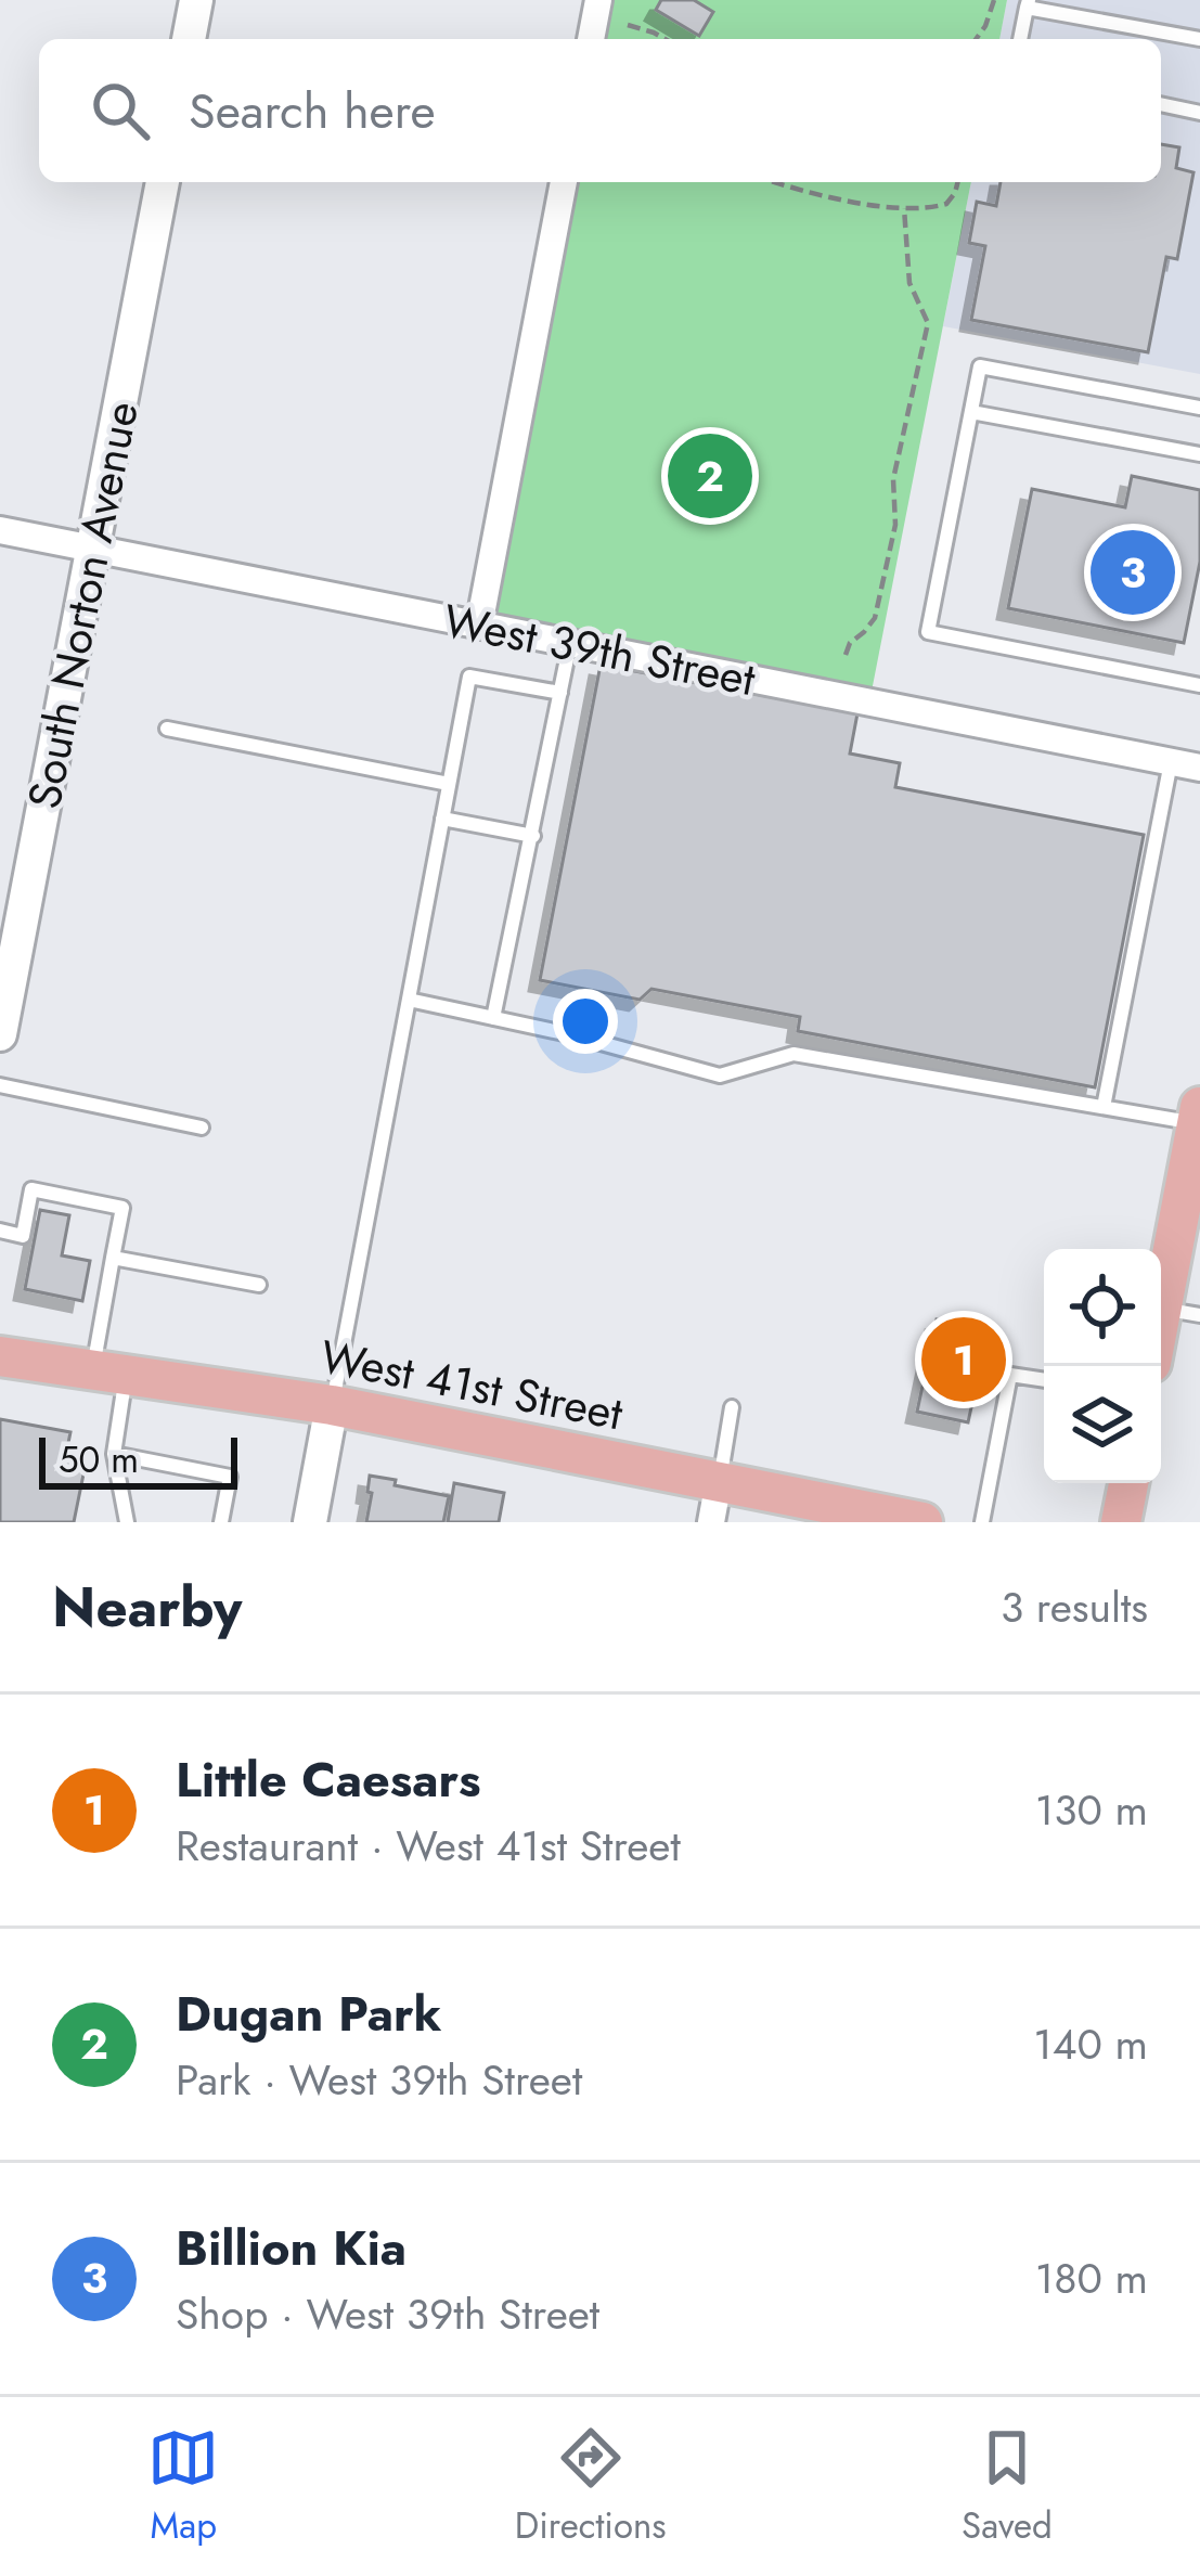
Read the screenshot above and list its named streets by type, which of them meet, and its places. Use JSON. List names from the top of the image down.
{
  "streets": {
    "main road": ["West 41st Street"],
    "street": ["South Norton Avenue", "West 39th Street"]
  },
  "crossings": [
    ["South Norton Avenue", "West 39th Street"]
  ],
  "scale_bar": "50 m",
  "page": {
    "search": "Search here",
    "pins": ["2", "3", "1"],
    "scale": "50 m",
    "heading": ["Nearby", "3 results"],
    "list": [
      {
        "mark": "1",
        "name": "Little Caesars",
        "note": "Restaurant · West 41st Street",
        "value": "130 m"
      },
      {
        "mark": "2",
        "name": "Dugan Park",
        "note": "Park · West 39th Street",
        "value": "140 m"
      },
      {
        "mark": "3",
        "name": "Billion Kia",
        "note": "Shop · West 39th Street",
        "value": "180 m"
      }
    ],
    "nav": ["Map", "Directions", "Saved"]
  }
}
